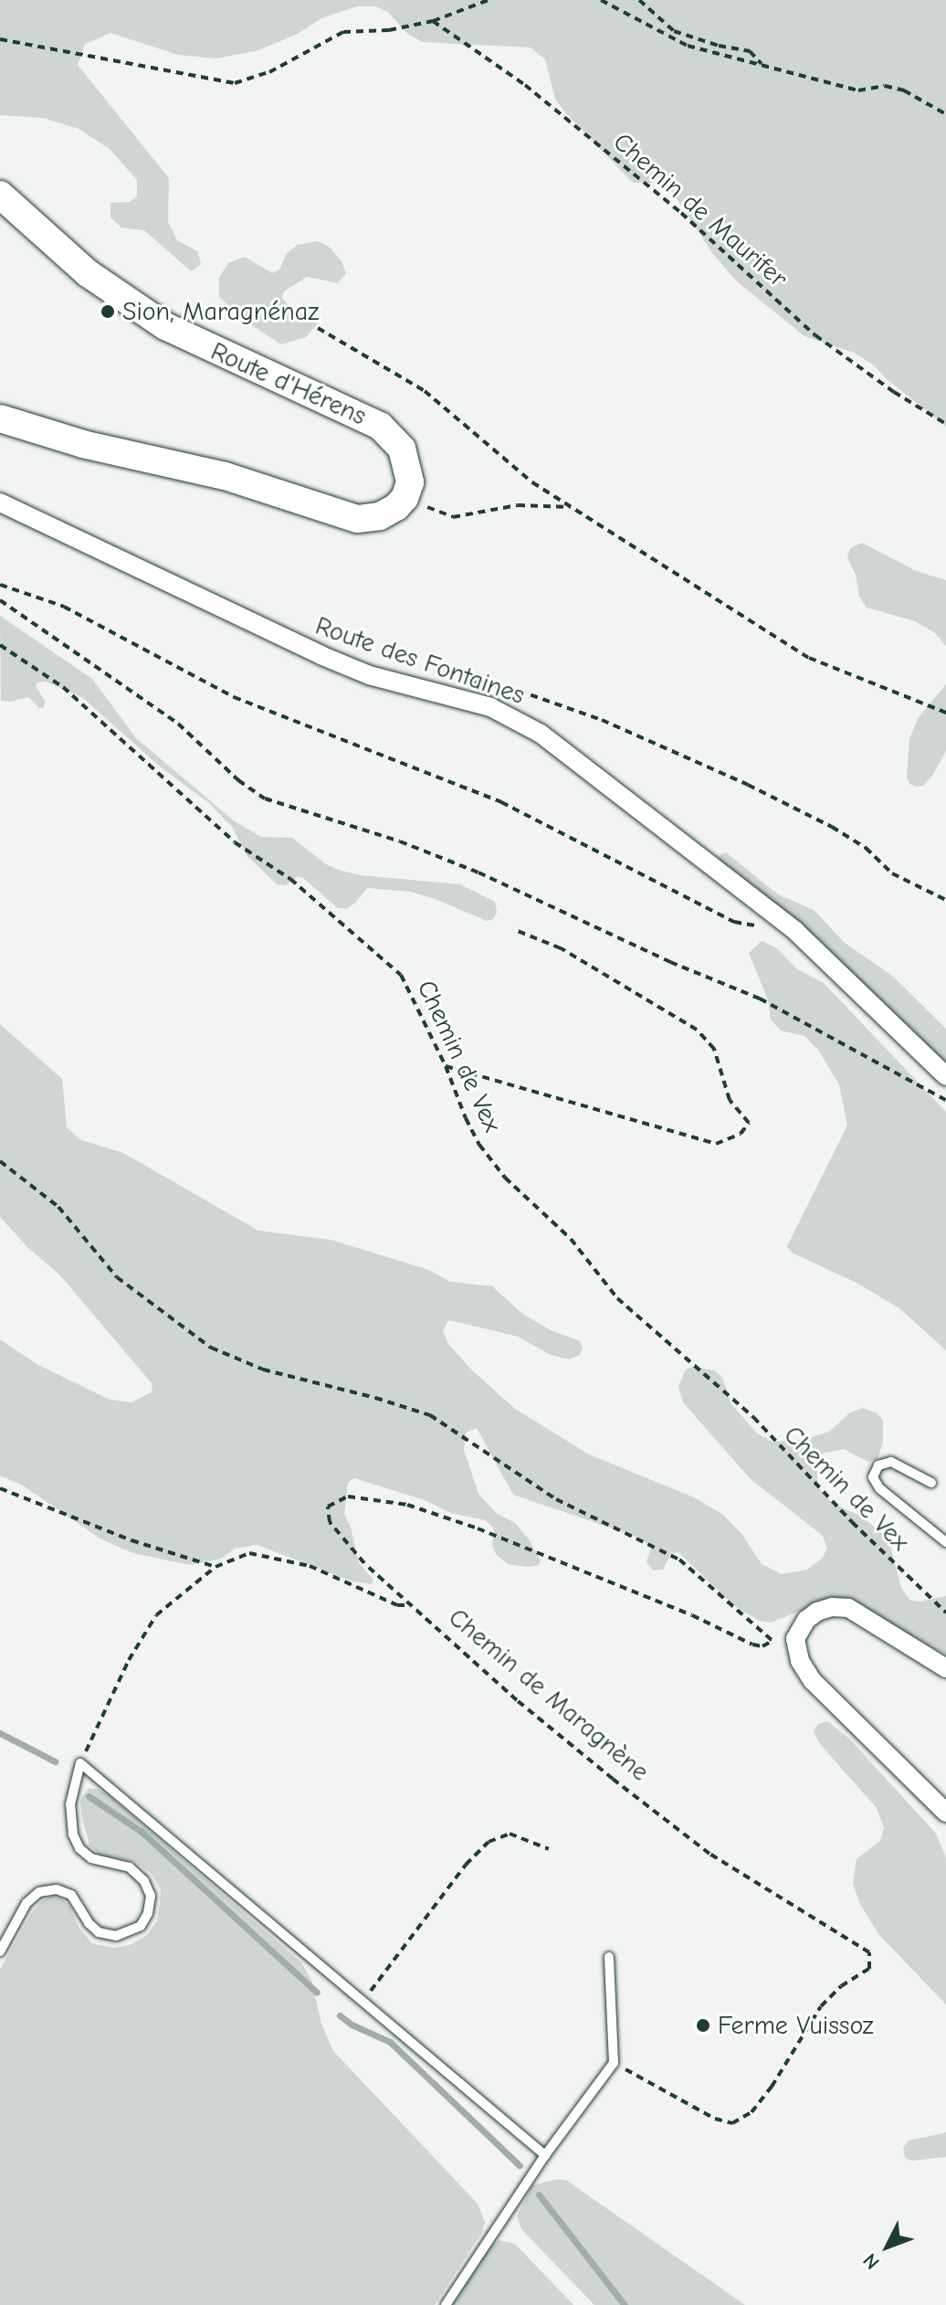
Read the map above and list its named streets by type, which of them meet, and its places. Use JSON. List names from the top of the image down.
{
  "streets": {
    "main road": ["Route d'Hérens"],
    "street": ["Route des Fontaines"],
    "path": ["Chemin de Maurifer", "Chemin de Vex", "Chemin de Maragnène"]
  },
  "places": ["Sion, Maragnénaz", "Ferme Vuissoz"],
  "north": "bottom left"
}
